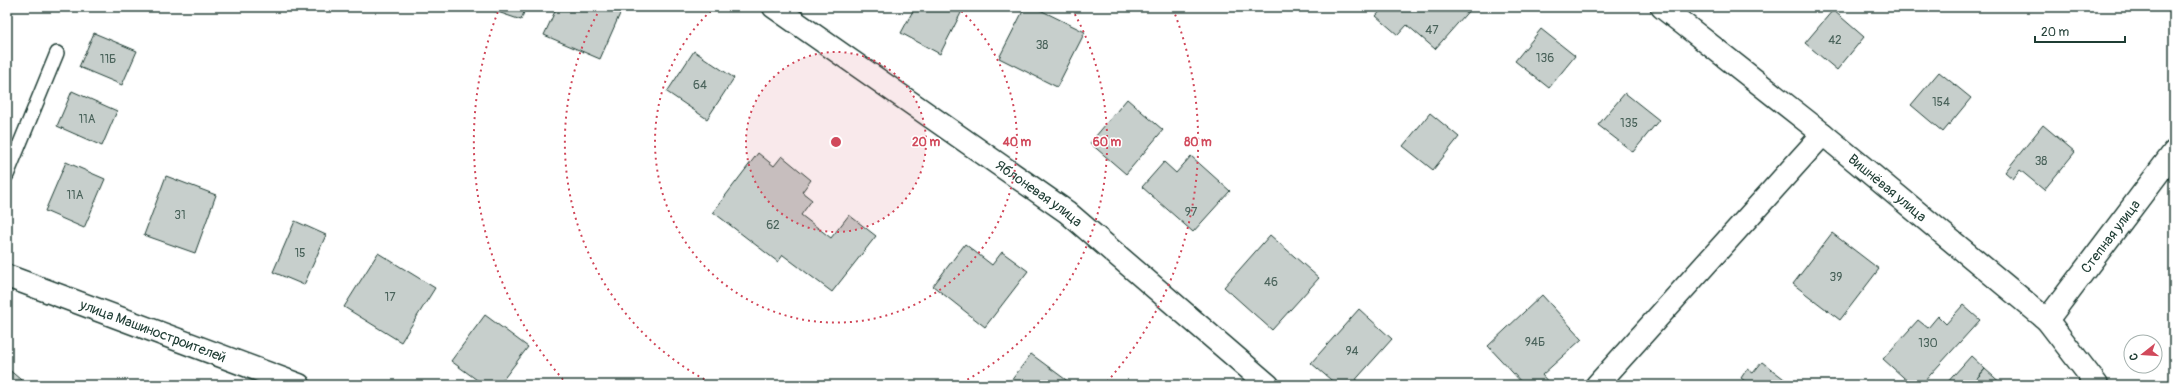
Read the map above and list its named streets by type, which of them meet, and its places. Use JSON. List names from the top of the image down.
{
  "streets": {
    "street": [
      "Вишнёвая улица",
      "Яблоневая улица",
      "Степная улица",
      "улица Машиностроителей"
    ]
  },
  "crossings": [
    ["Вишнёвая улица", "Степная улица"]
  ],
  "house_numbers": [
    "47",
    "42",
    "38",
    "136",
    "11Б",
    "64",
    "154",
    "11А",
    "135",
    "38",
    "11А",
    "97",
    "31",
    "62",
    "15",
    "39",
    "46",
    "17",
    "94Б",
    "130",
    "94"
  ],
  "scale_bar": "20 m",
  "north": "left",
  "rings": [
    "20 m",
    "40 m",
    "60 m",
    "80 m"
  ]
}
